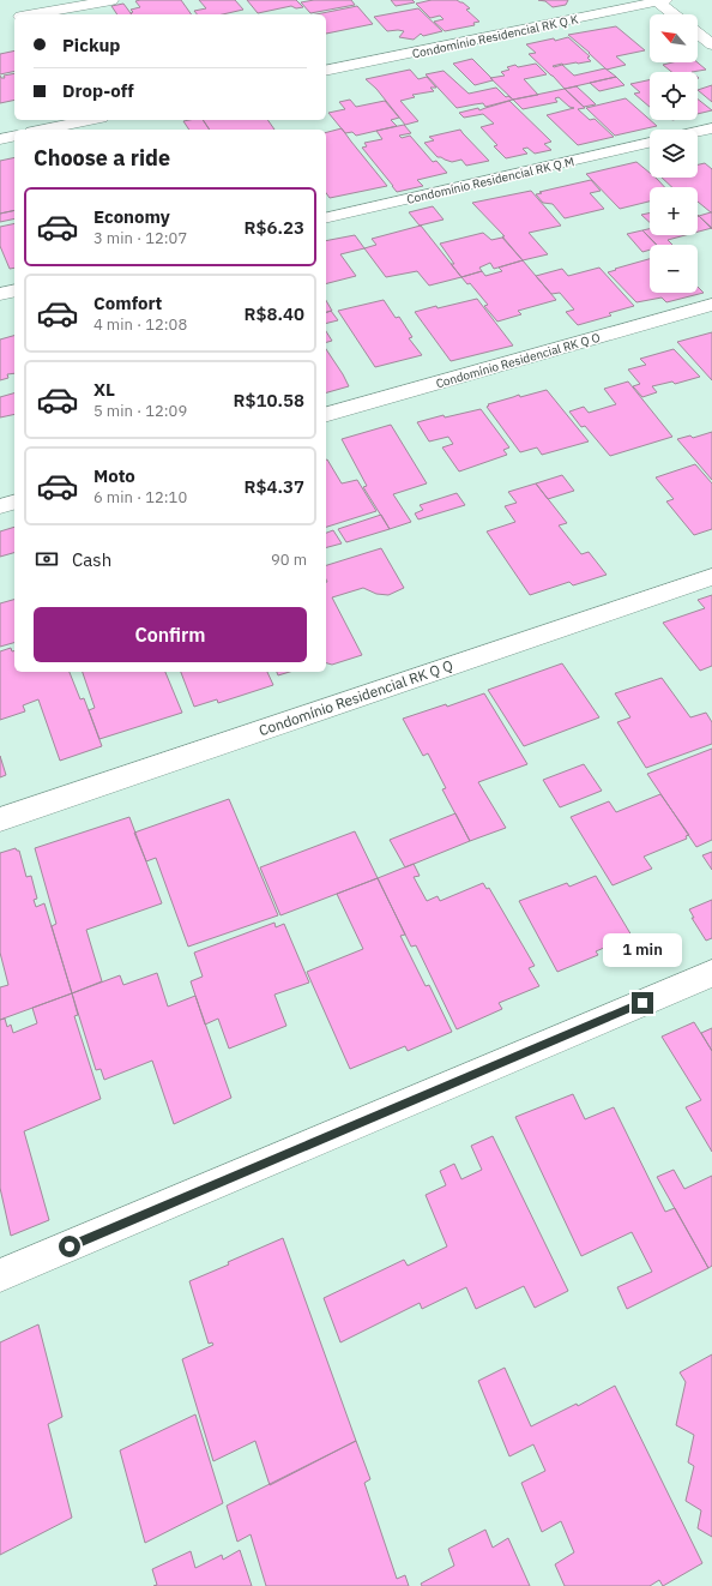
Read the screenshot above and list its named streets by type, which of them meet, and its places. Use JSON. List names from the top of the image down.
{
  "streets": {
    "street": [
      "Condomínio Residencial RK Q K",
      "Condomínio Residencial RK Q M",
      "Condomínio Residencial RK Q O",
      "Condomínio Residencial RK Q Q"
    ]
  },
  "north": "top left",
  "page": {
    "map_buttons": ["+", "−"],
    "banner": ["Pickup", "Drop-off"],
    "heading": "Choose a ride",
    "list": [
      {
        "name": "Economy",
        "note": "3 min · 12:07",
        "value": "R$6.23"
      },
      {
        "name": "Comfort",
        "note": "4 min · 12:08",
        "value": "R$8.40"
      },
      {
        "name": "XL",
        "note": "5 min · 12:09",
        "value": "R$10.58"
      },
      {
        "name": "Moto",
        "note": "6 min · 12:10",
        "value": "R$4.37"
      }
    ],
    "pay": ["Cash", "90 m"],
    "buttons": "Confirm",
    "bubble": "1 min"
  }
}
